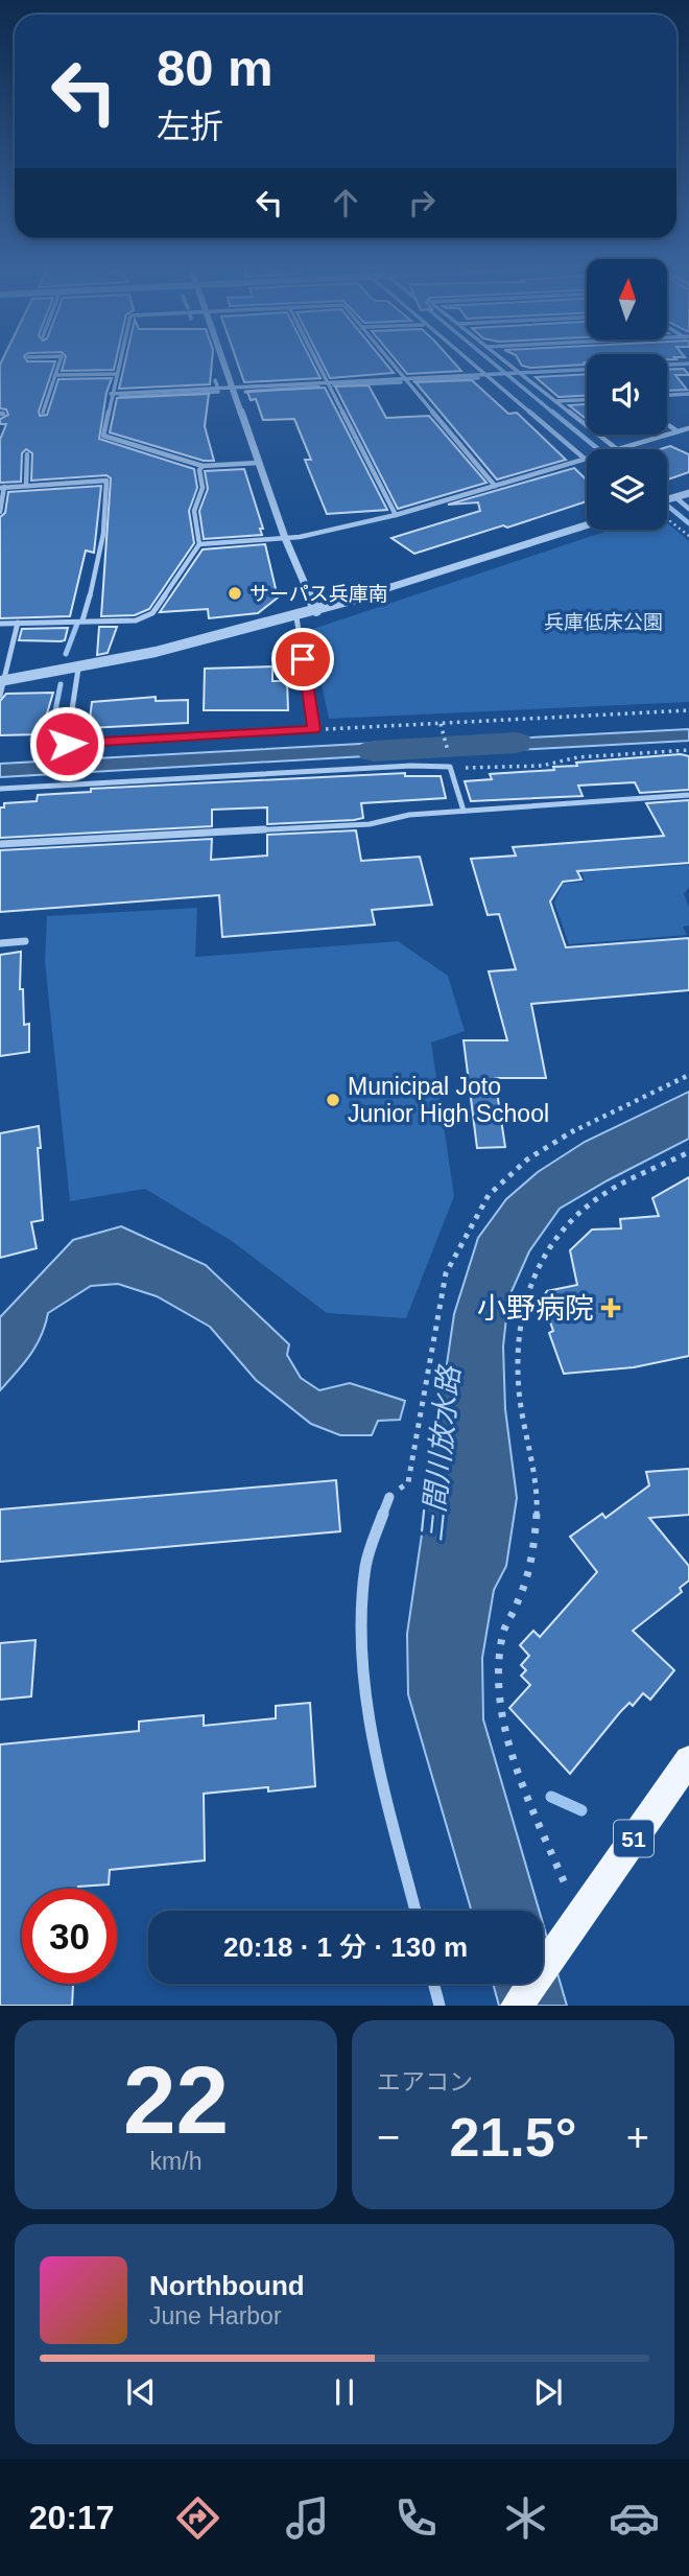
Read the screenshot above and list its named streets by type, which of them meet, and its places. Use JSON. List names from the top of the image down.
{
  "streets": {
    "main road": ["51"]
  },
  "water": ["三間川放水路"],
  "parks": ["兵庫低床公園"],
  "places": {
    "other": ["サーパス兵庫南", "Municipal Joto Junior High School"],
    "health": ["小野病院"]
  },
  "north": "top",
  "page": {
    "turn": ["80 m", "左折"],
    "limit": "30",
    "trip": "20:18 · 1 分 · 130 m",
    "tile": [
      ["22", "km/h"],
      "エアコン"
    ],
    "heat": ["−", "21.5°", "+"],
    "song": ["Northbound", "June Harbor"],
    "tabs": "20:17"
  }
}
